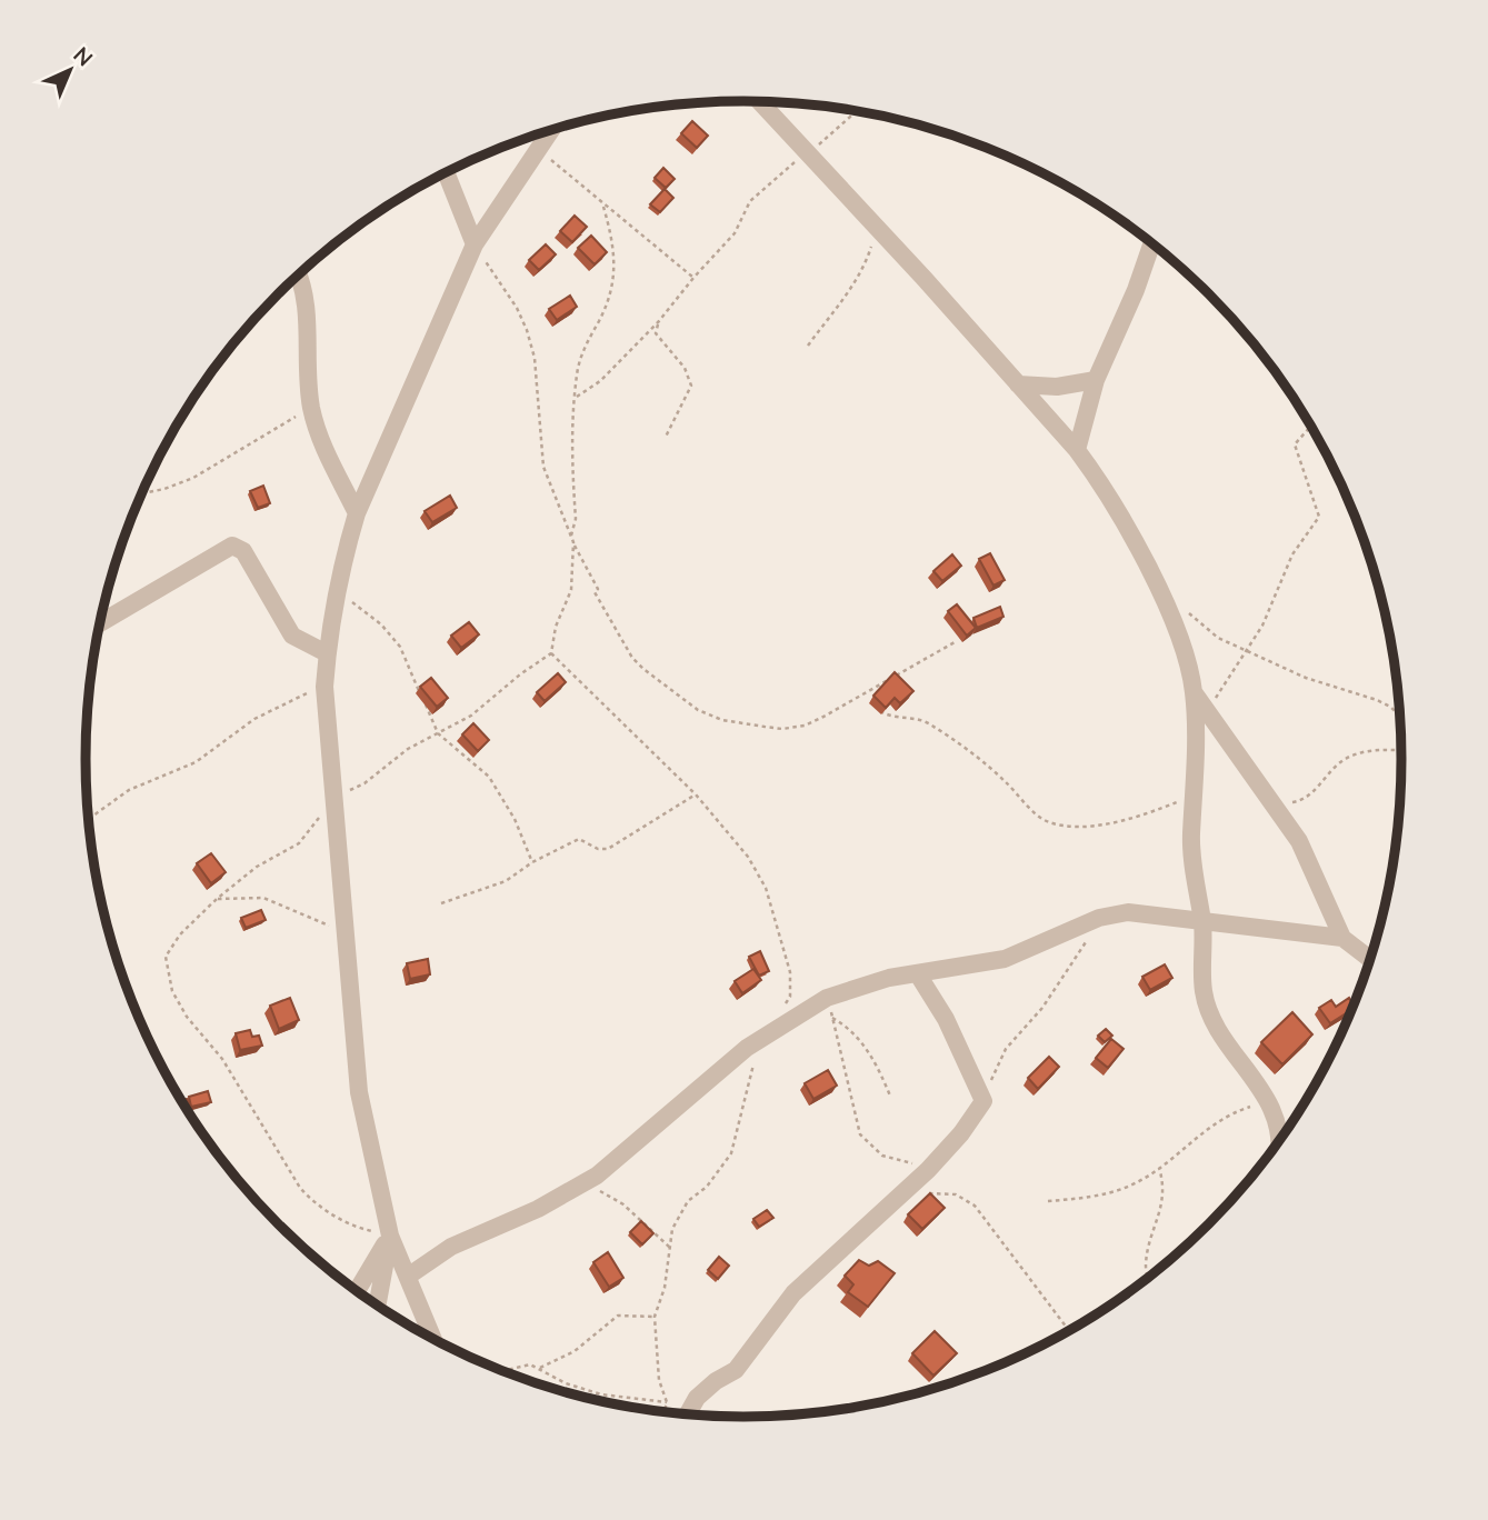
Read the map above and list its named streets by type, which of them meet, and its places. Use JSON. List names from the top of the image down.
{
  "north": "top right"
}
